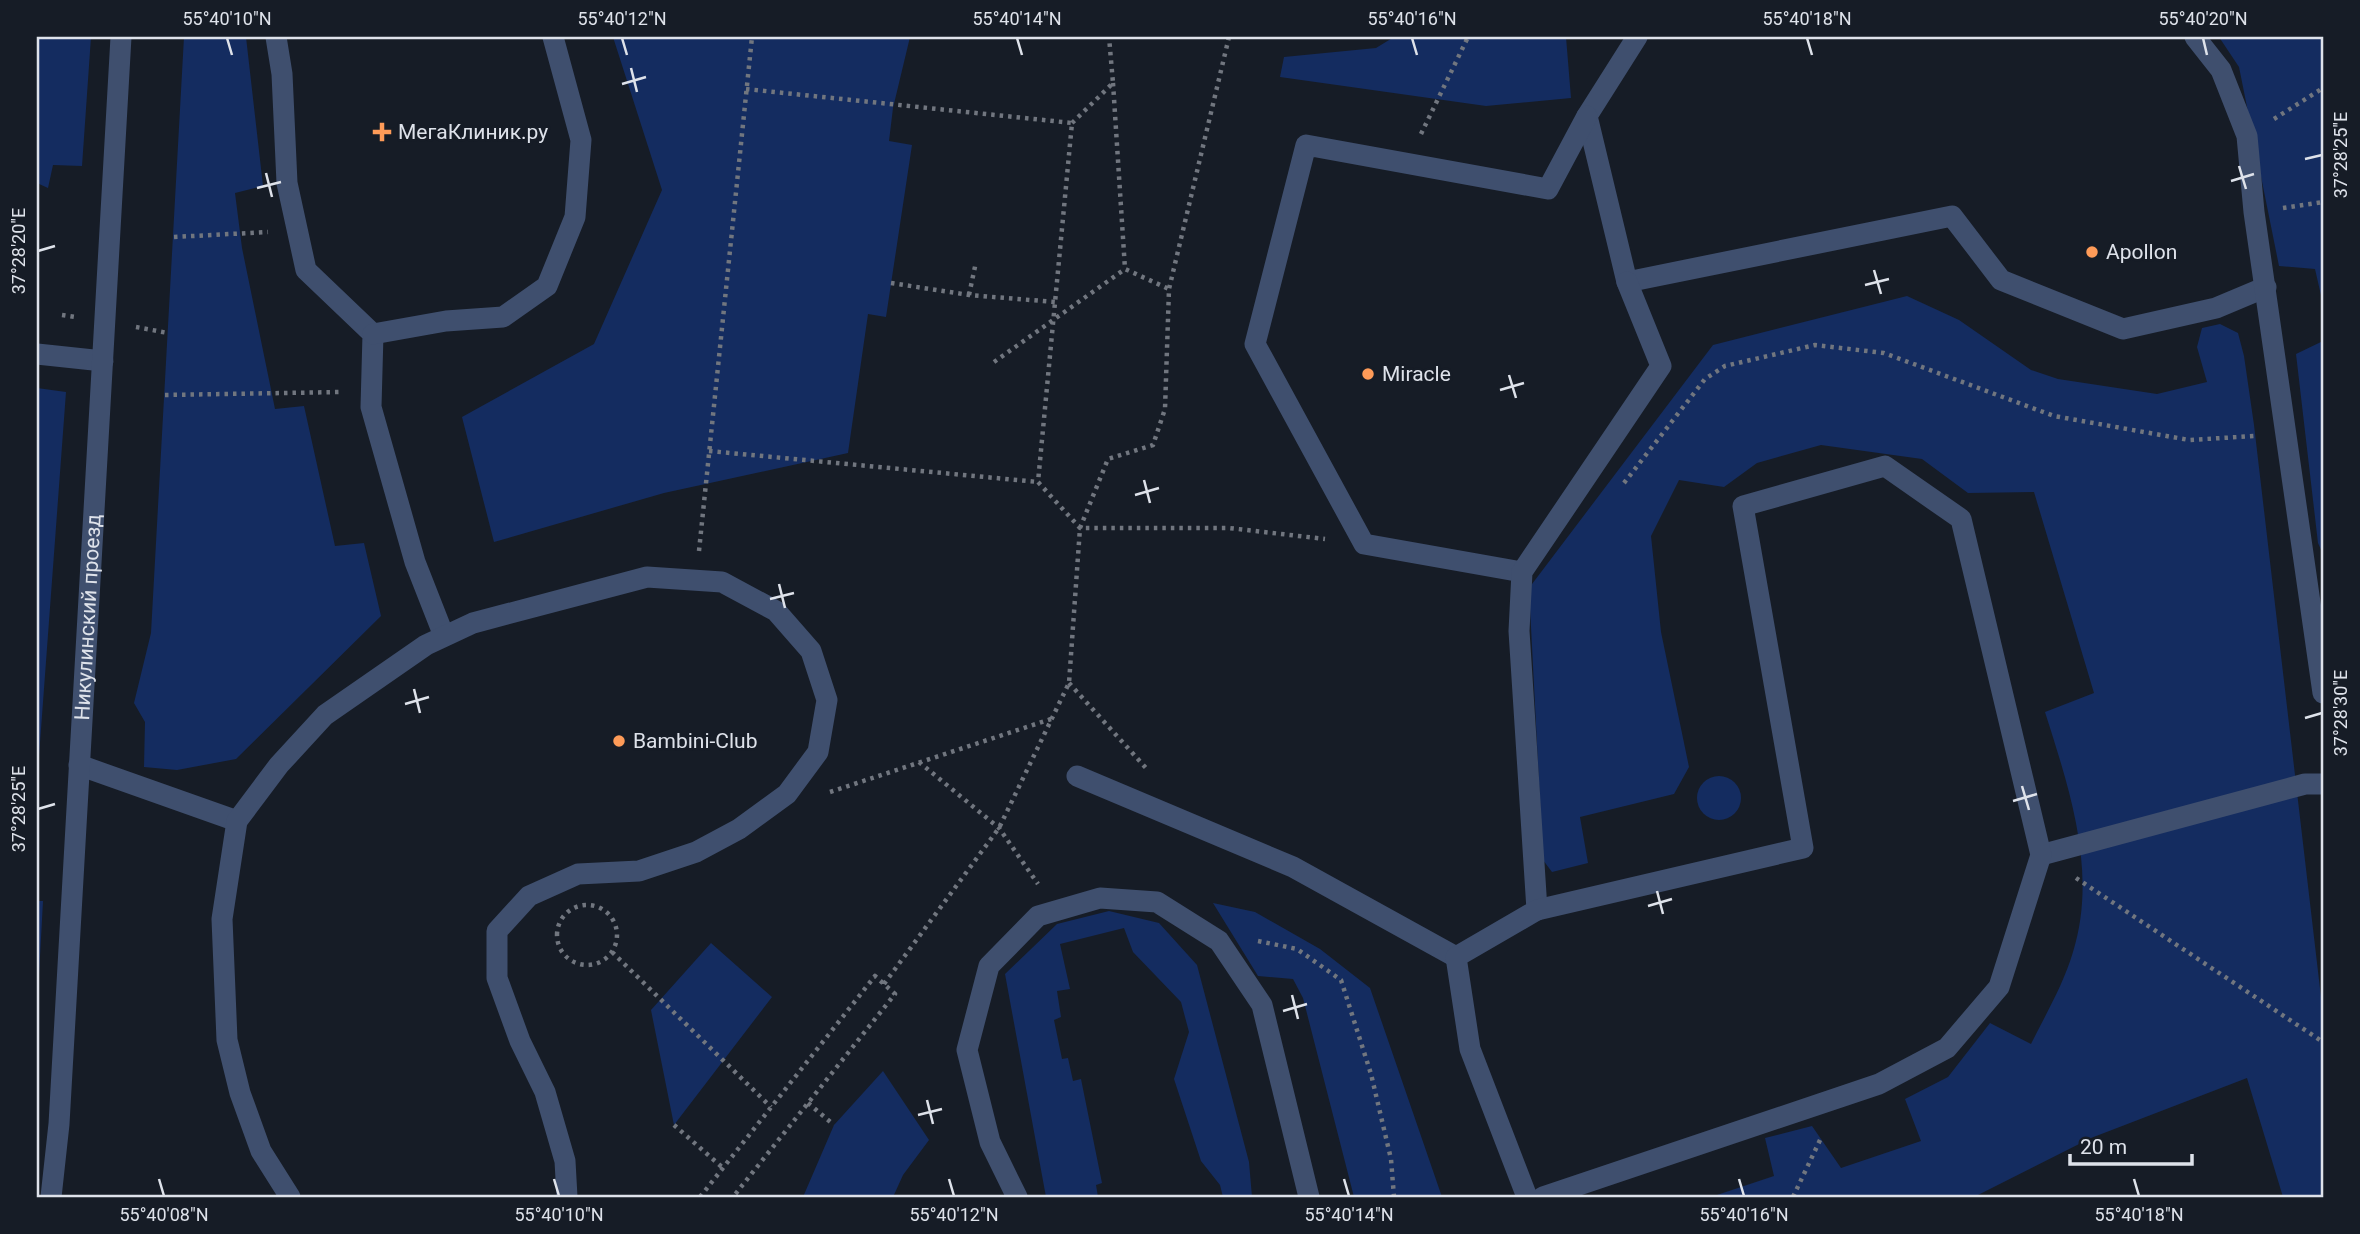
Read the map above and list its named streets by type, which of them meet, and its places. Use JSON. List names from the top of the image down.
{
  "streets": {
    "street": ["Никулинский проезд"]
  },
  "places": {
    "health": ["МегаКлиник.ру"],
    "other": ["Apollon", "Miracle", "Bambini-Club"]
  },
  "scale_bar": "20 m",
  "coordinates": [
    "55°40'10\"N",
    "55°40'12\"N",
    "55°40'14\"N",
    "55°40'16\"N",
    "55°40'18\"N",
    "55°40'20\"N",
    "37°28'25\"E",
    "37°28'20\"E",
    "37°28'30\"E",
    "55°40'08\"N"
  ]
}
